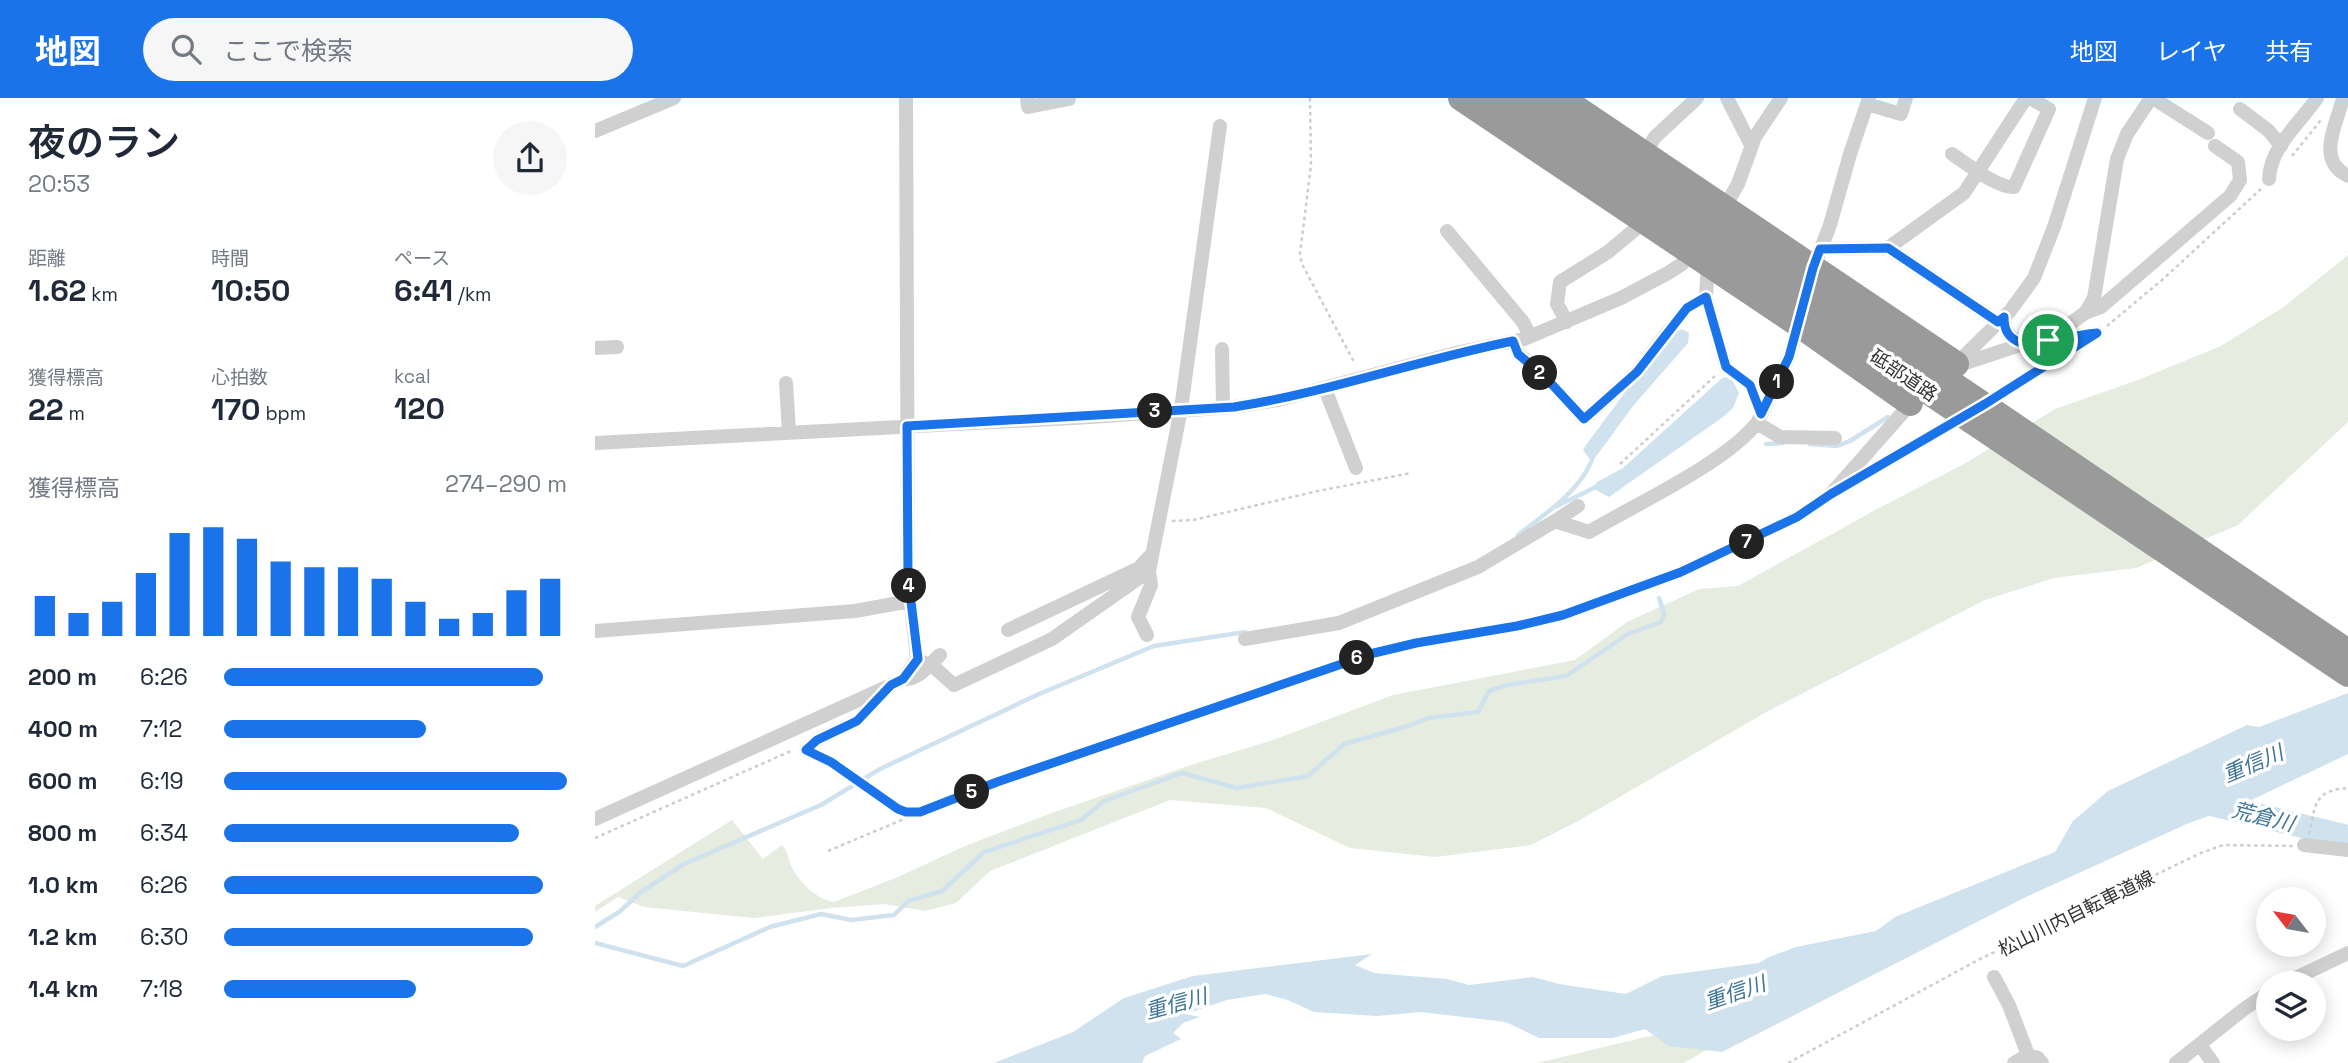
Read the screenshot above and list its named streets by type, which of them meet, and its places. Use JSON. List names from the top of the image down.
{
  "streets": {
    "highway": ["砥部道路"],
    "path": ["松山川内自転車道線"]
  },
  "water": ["重信川", "荒倉川"],
  "north": "top left",
  "page": {
    "header": "地図",
    "search": "ここで検索",
    "nav": ["地図", "レイヤ", "共有"],
    "heading": ["夜のラン", "20:53"],
    "stats": [
      ["距離", "1.62 km"],
      ["時間", "10:50"],
      ["ペース", "6:41 /km"],
      ["獲得標高", "22 m"],
      ["心拍数", "170 bpm"],
      ["kcal", "120"]
    ],
    "pins": [
      "2",
      "1",
      "3",
      "7",
      "4",
      "6",
      "5"
    ],
    "chart": ["獲得標高", "274–290 m"],
    "list": [
      {
        "name": "200 m",
        "note": "6:26"
      },
      {
        "name": "400 m",
        "note": "7:12"
      },
      {
        "name": "600 m",
        "note": "6:19"
      },
      {
        "name": "800 m",
        "note": "6:34"
      },
      {
        "name": "1.0 km",
        "note": "6:26"
      },
      {
        "name": "1.2 km",
        "note": "6:30"
      },
      {
        "name": "1.4 km",
        "note": "7:18"
      }
    ]
  }
}
